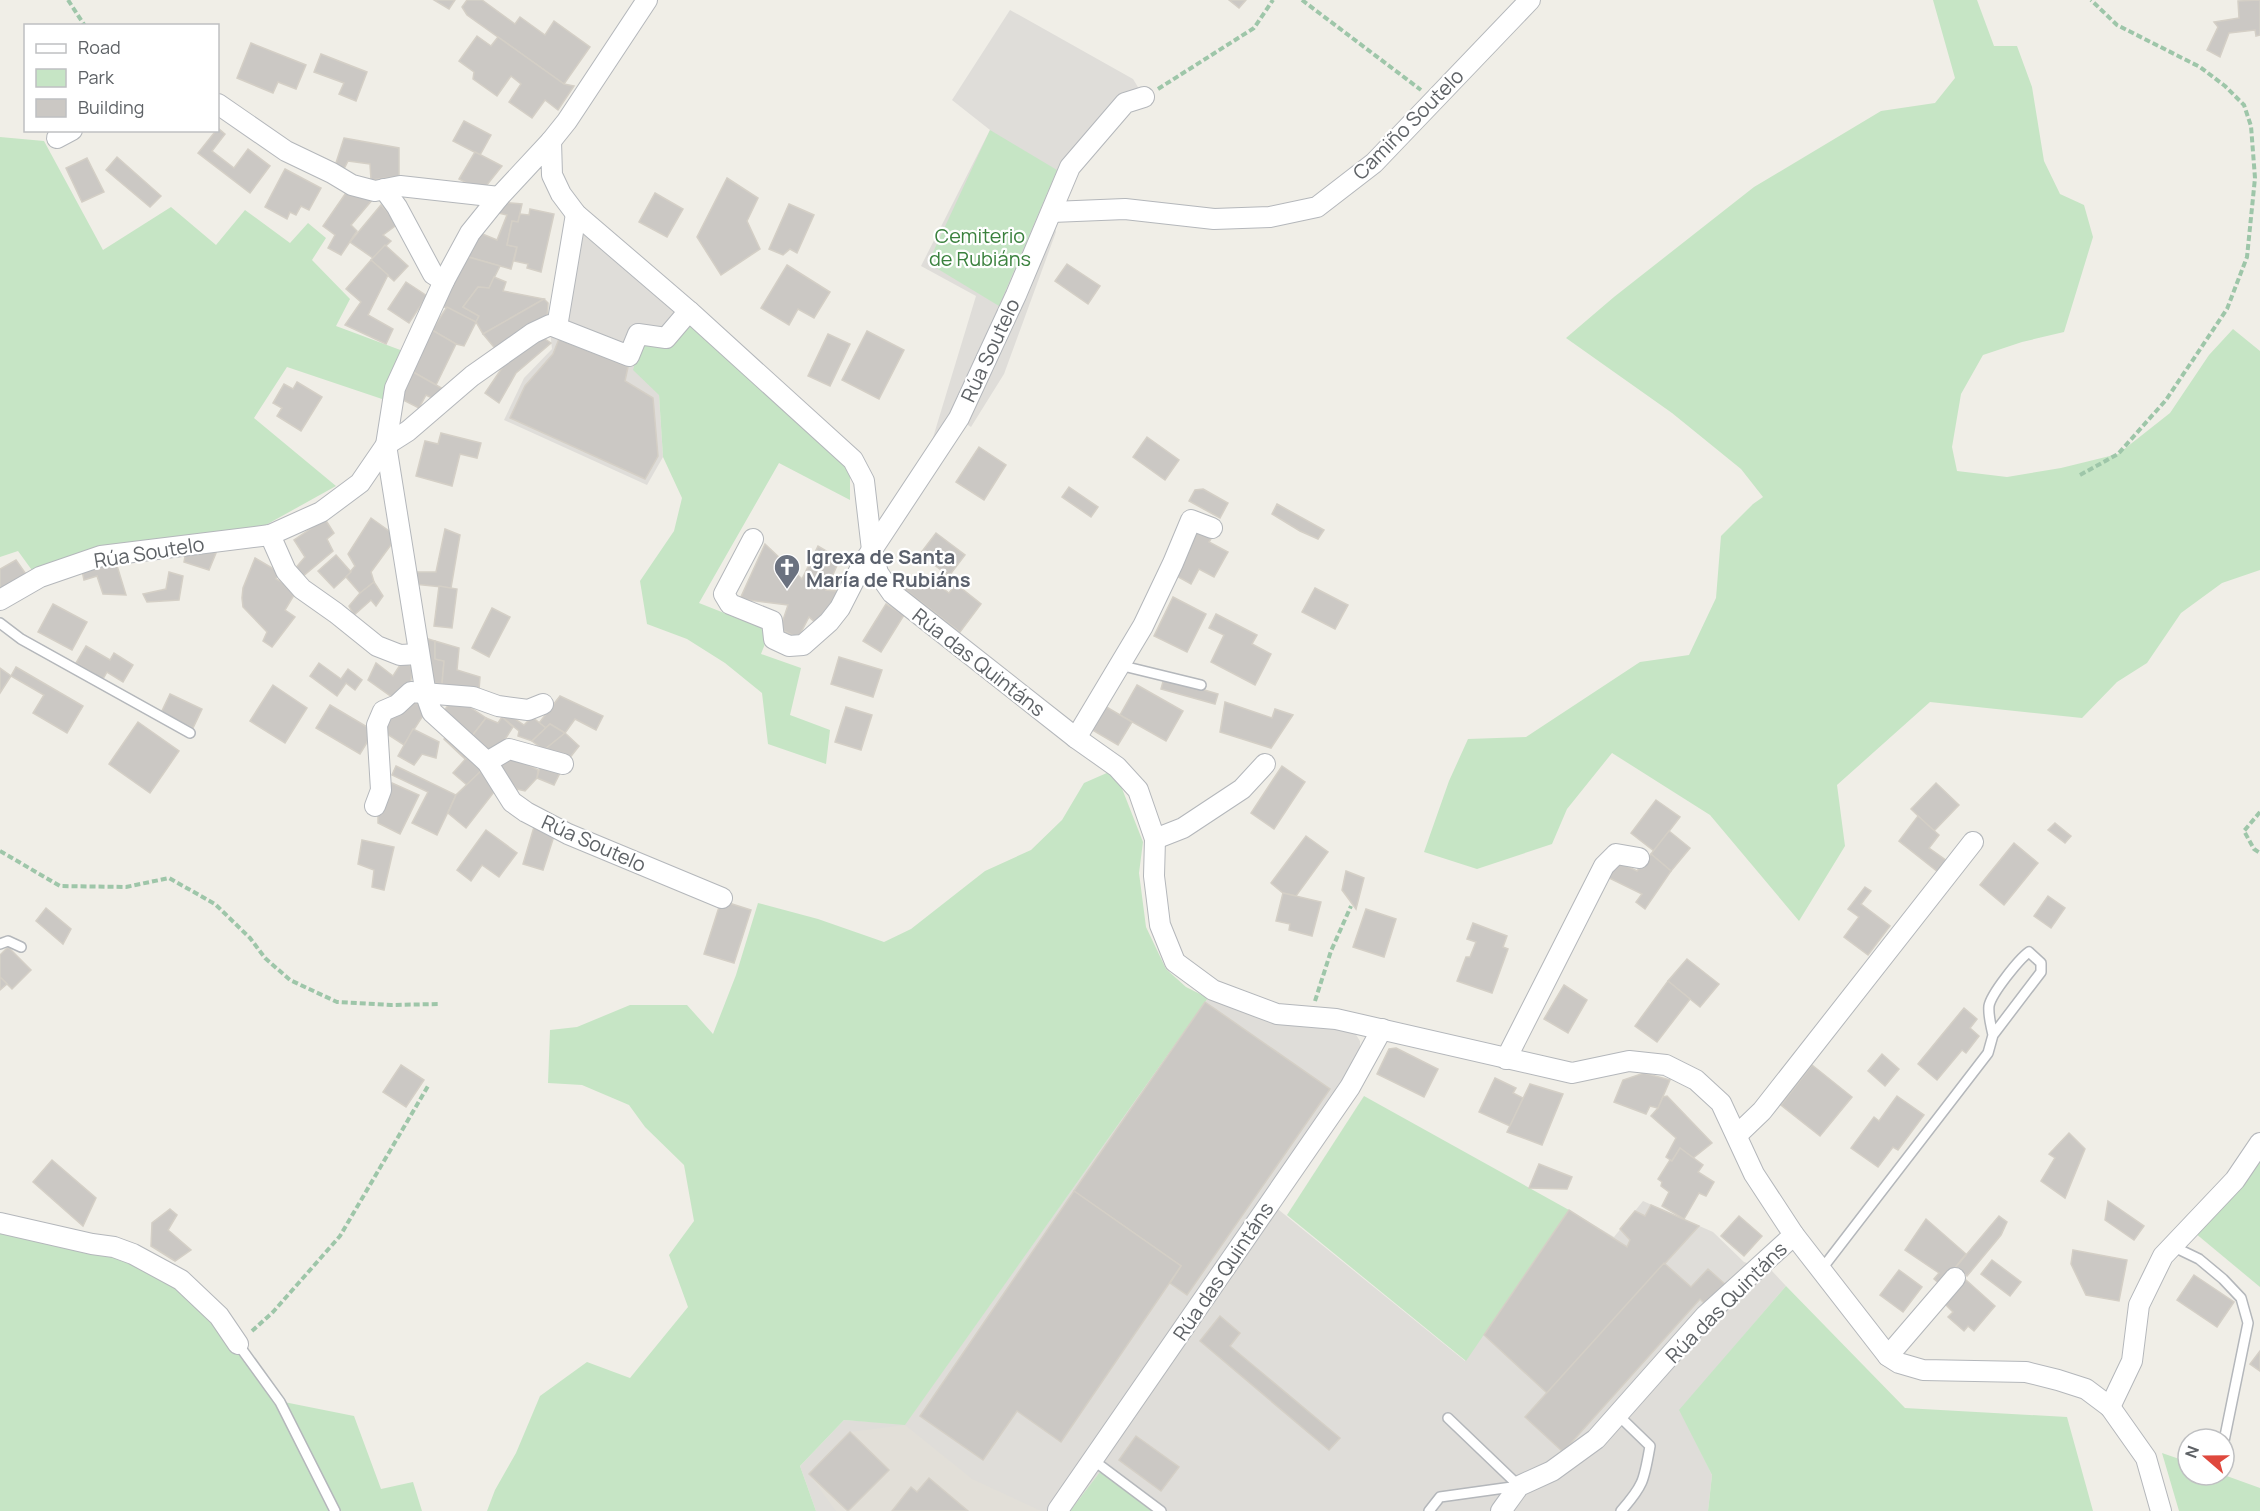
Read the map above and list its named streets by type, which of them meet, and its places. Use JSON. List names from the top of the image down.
{
  "streets": {
    "street": ["Camiño Soutelo", "Rúa Soutelo", "Rúa das Quintáns"]
  },
  "crossings": [
    ["Camiño Soutelo", "Rúa Soutelo"],
    ["Rúa Soutelo", "Rúa das Quintáns"]
  ],
  "parks": ["Cemiterio de Rubiáns"],
  "places": {
    "church": ["Igrexa de Santa María de Rubiáns"]
  },
  "legend": ["Road", "Park", "Building"],
  "north": "left"
}
